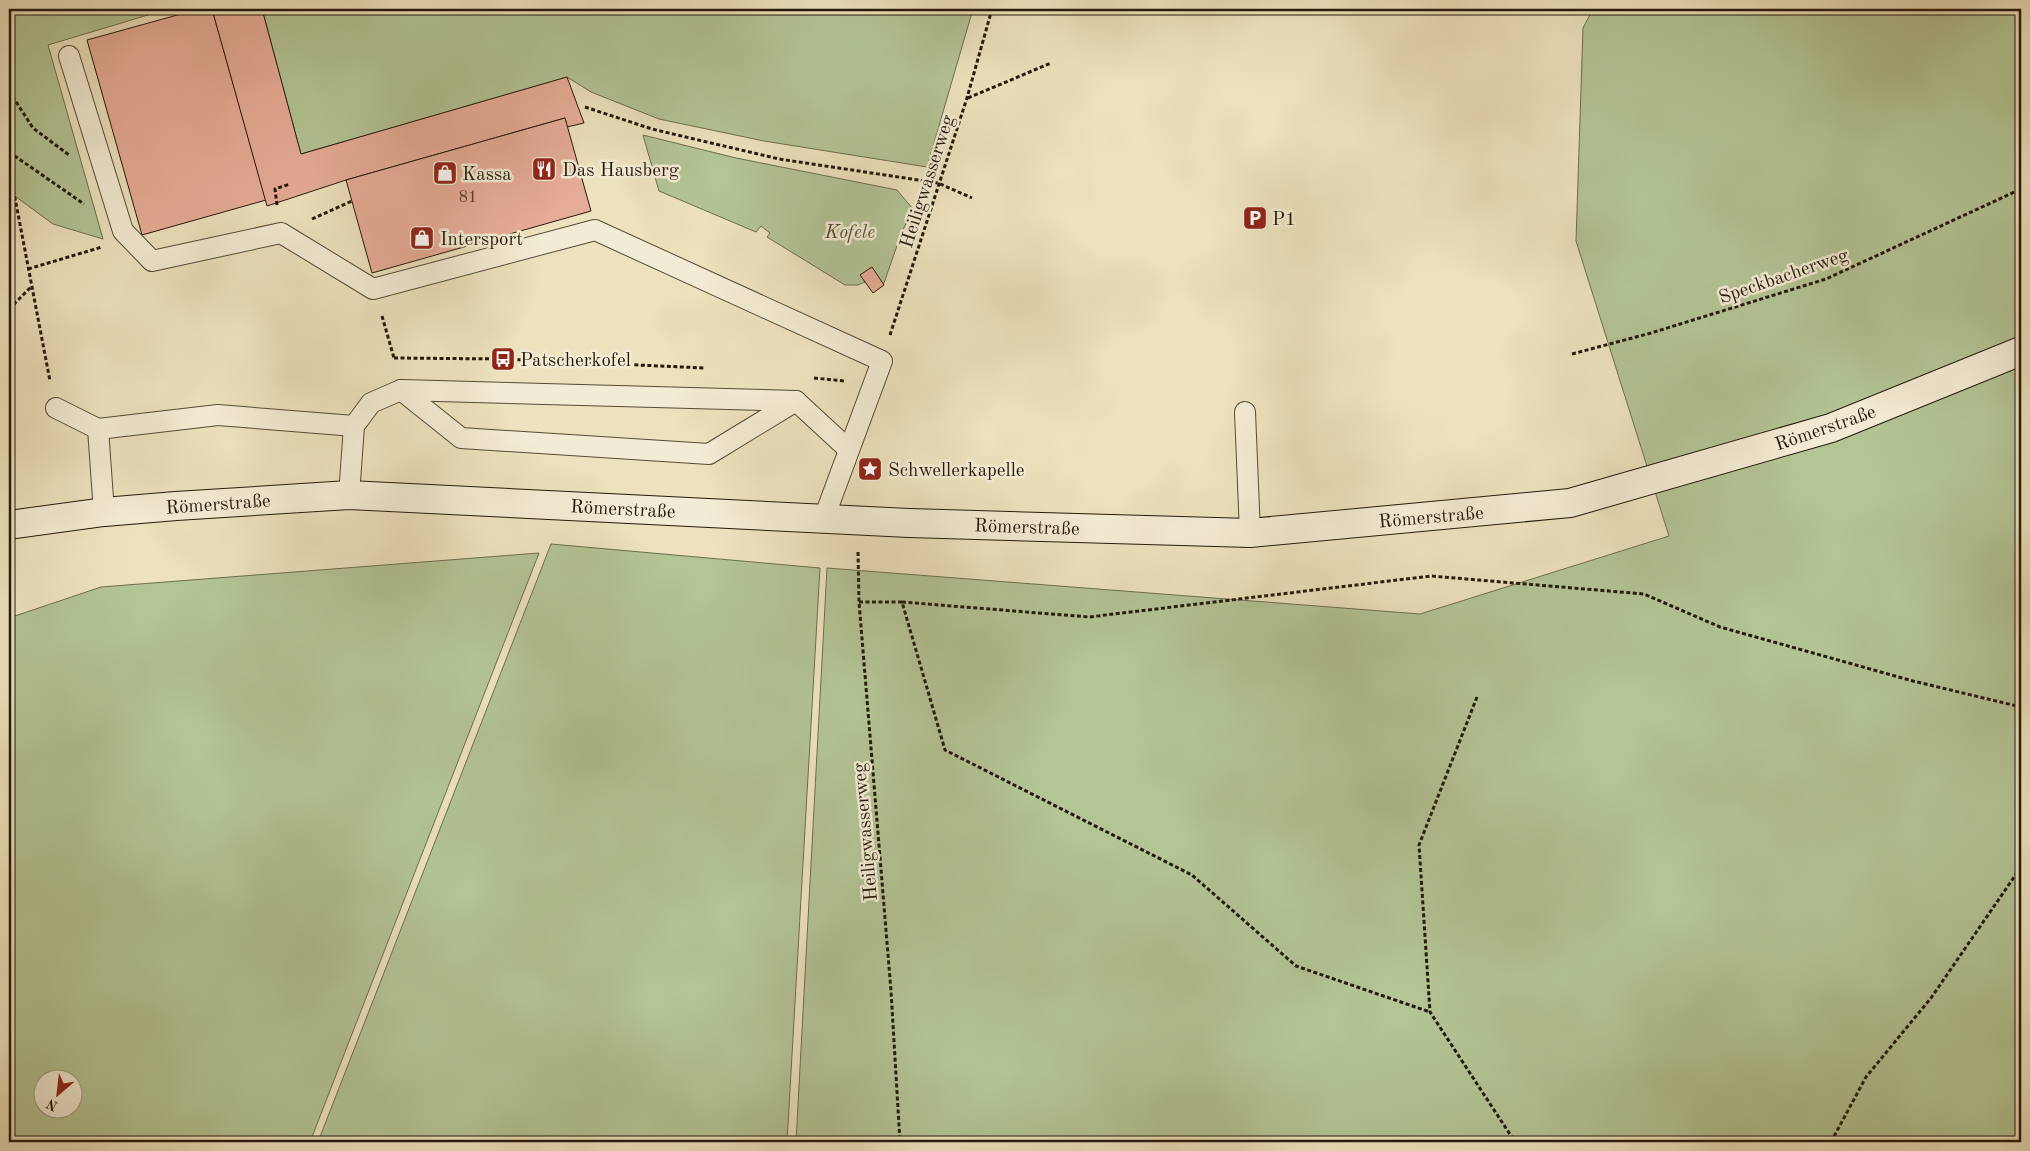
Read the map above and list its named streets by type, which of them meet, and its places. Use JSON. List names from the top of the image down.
{
  "streets": {
    "main road": ["Römerstraße"],
    "path": ["Heiligwasserweg", "Speckbacherweg"]
  },
  "crossings": [
    ["Heiligwasserweg", "Römerstraße"]
  ],
  "parks": ["Kofele"],
  "places": {
    "restaurant": ["Das Hausberg"],
    "shop": ["Kassa", "Intersport"],
    "parking": ["P1"],
    "bus stop": ["Patscherkofel"],
    "place": ["Schwellerkapelle"]
  },
  "house_numbers": ["81"],
  "north": "bottom left"
}
